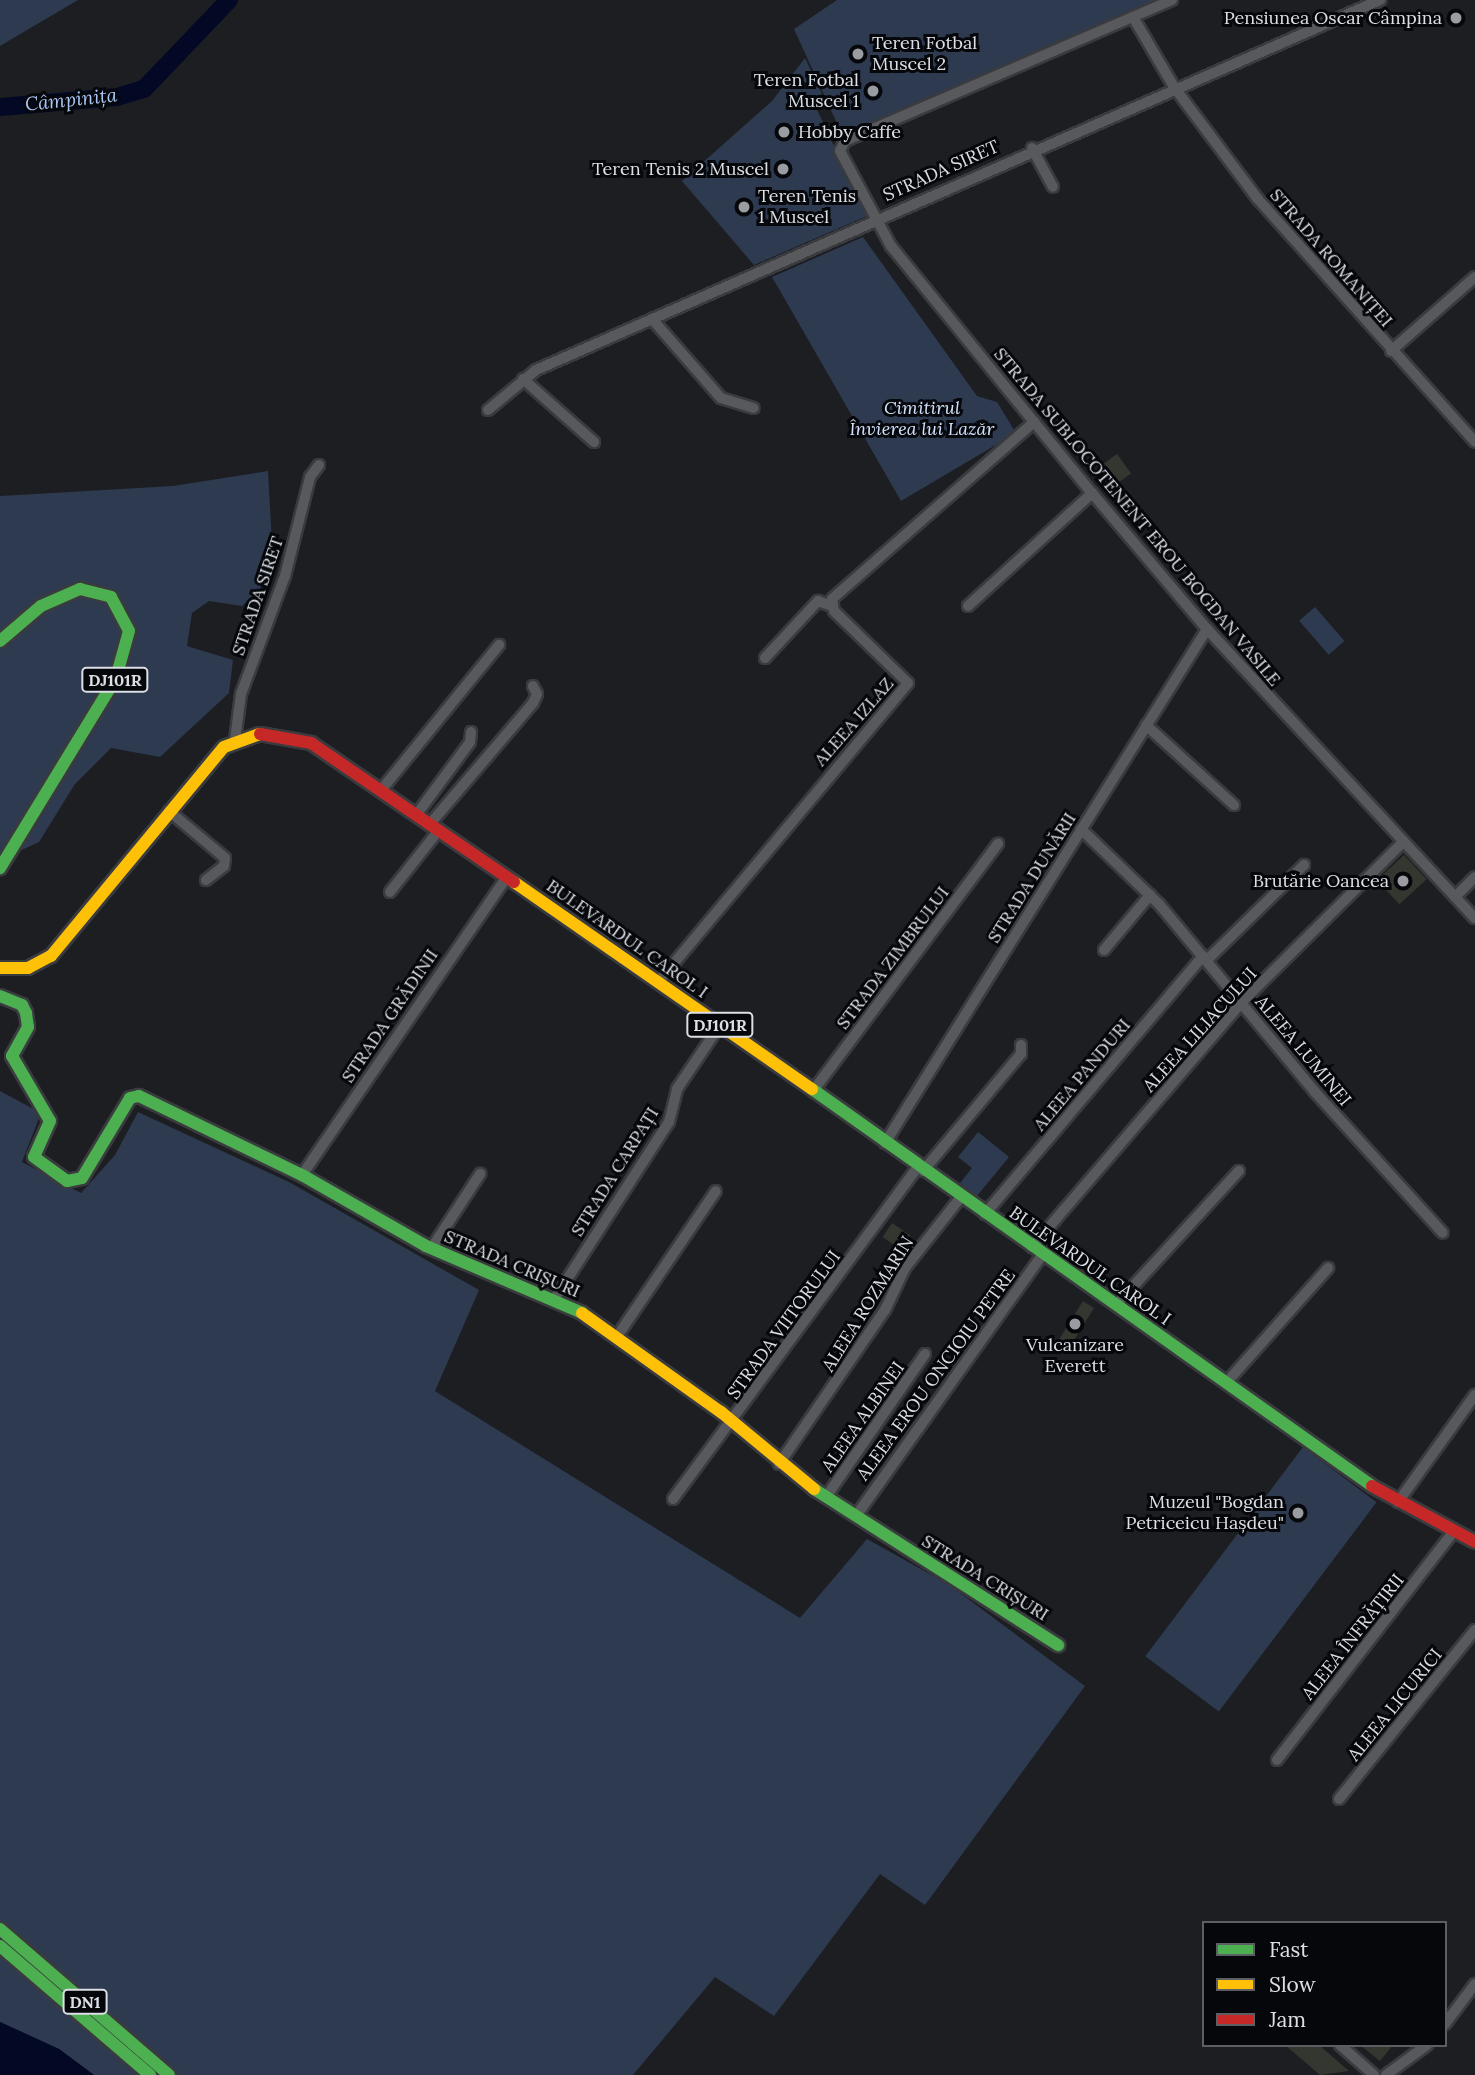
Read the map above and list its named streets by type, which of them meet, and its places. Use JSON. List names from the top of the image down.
{
  "streets": {
    "main road": [
      "DJ101R",
      "BULEVARDUL CAROL I",
      "STRADA CRIȘURI",
      "DN1"
    ],
    "street": [
      "STRADA SIRET",
      "STRADA ROMANIȚEI",
      "STRADA SUBLOCOTENENT EROU BOGDAN VASILE",
      "ALEEA IZLAZ",
      "STRADA DUNĂRII",
      "STRADA ZIMBRULUI",
      "STRADA GRĂDINII",
      "ALEEA LILIACULUI",
      "ALEEA LUMINEI",
      "ALEEA PANDURI",
      "STRADA CARPAȚI",
      "ALEEA ROZMARIN",
      "STRADA VIITORULUI",
      "ALEEA EROU ONCIOIU PETRE",
      "ALEEA ALBINEI",
      "ALEEA ÎNFRĂȚIRII",
      "ALEEA LICURICI"
    ]
  },
  "crossings": [
    ["STRADA SIRET", "STRADA ROMANIȚEI"],
    ["STRADA SIRET", "STRADA SUBLOCOTENENT EROU BOGDAN VASILE"],
    ["STRADA SIRET", "BULEVARDUL CAROL I"],
    ["STRADA ROMANIȚEI", "STRADA SUBLOCOTENENT EROU BOGDAN VASILE"],
    ["STRADA SUBLOCOTENENT EROU BOGDAN VASILE", "STRADA DUNĂRII"],
    ["STRADA SUBLOCOTENENT EROU BOGDAN VASILE", "ALEEA LILIACULUI"],
    ["ALEEA IZLAZ", "BULEVARDUL CAROL I"],
    ["STRADA DUNĂRII", "BULEVARDUL CAROL I"],
    ["STRADA DUNĂRII", "ALEEA LUMINEI"],
    ["BULEVARDUL CAROL I", "STRADA ZIMBRULUI"],
    ["BULEVARDUL CAROL I", "STRADA GRĂDINII"],
    ["BULEVARDUL CAROL I", "ALEEA LILIACULUI"],
    ["BULEVARDUL CAROL I", "ALEEA PANDURI"],
    ["BULEVARDUL CAROL I", "STRADA CARPAȚI"],
    ["BULEVARDUL CAROL I", "ALEEA ROZMARIN"],
    ["BULEVARDUL CAROL I", "STRADA VIITORULUI"],
    ["BULEVARDUL CAROL I", "ALEEA EROU ONCIOIU PETRE"],
    ["BULEVARDUL CAROL I", "ALEEA ÎNFRĂȚIRII"],
    ["STRADA GRĂDINII", "STRADA CRIȘURI"],
    ["ALEEA LILIACULUI", "ALEEA LUMINEI"],
    ["ALEEA LILIACULUI", "ALEEA EROU ONCIOIU PETRE"],
    ["ALEEA LUMINEI", "ALEEA PANDURI"],
    ["STRADA CARPAȚI", "STRADA CRIȘURI"],
    ["STRADA CRIȘURI", "ALEEA ROZMARIN"],
    ["STRADA CRIȘURI", "STRADA VIITORULUI"],
    ["STRADA CRIȘURI", "ALEEA EROU ONCIOIU PETRE"],
    ["STRADA CRIȘURI", "ALEEA ALBINEI"]
  ],
  "water": ["Câmpinița"],
  "parks": ["Cimitirul Învierea lui Lazăr"],
  "places": [
    "Pensiunea Oscar Câmpina",
    "Teren Fotbal Muscel 2",
    "Teren Fotbal Muscel 1",
    "Hobby Caffe",
    "Teren Tenis 2 Muscel",
    "Teren Tenis 1 Muscel",
    "Brutărie Oancea",
    "Vulcanizare Everett",
    "Muzeul \"Bogdan Petriceicu Hașdeu\""
  ],
  "legend": ["Fast", "Slow", "Jam"]
}
